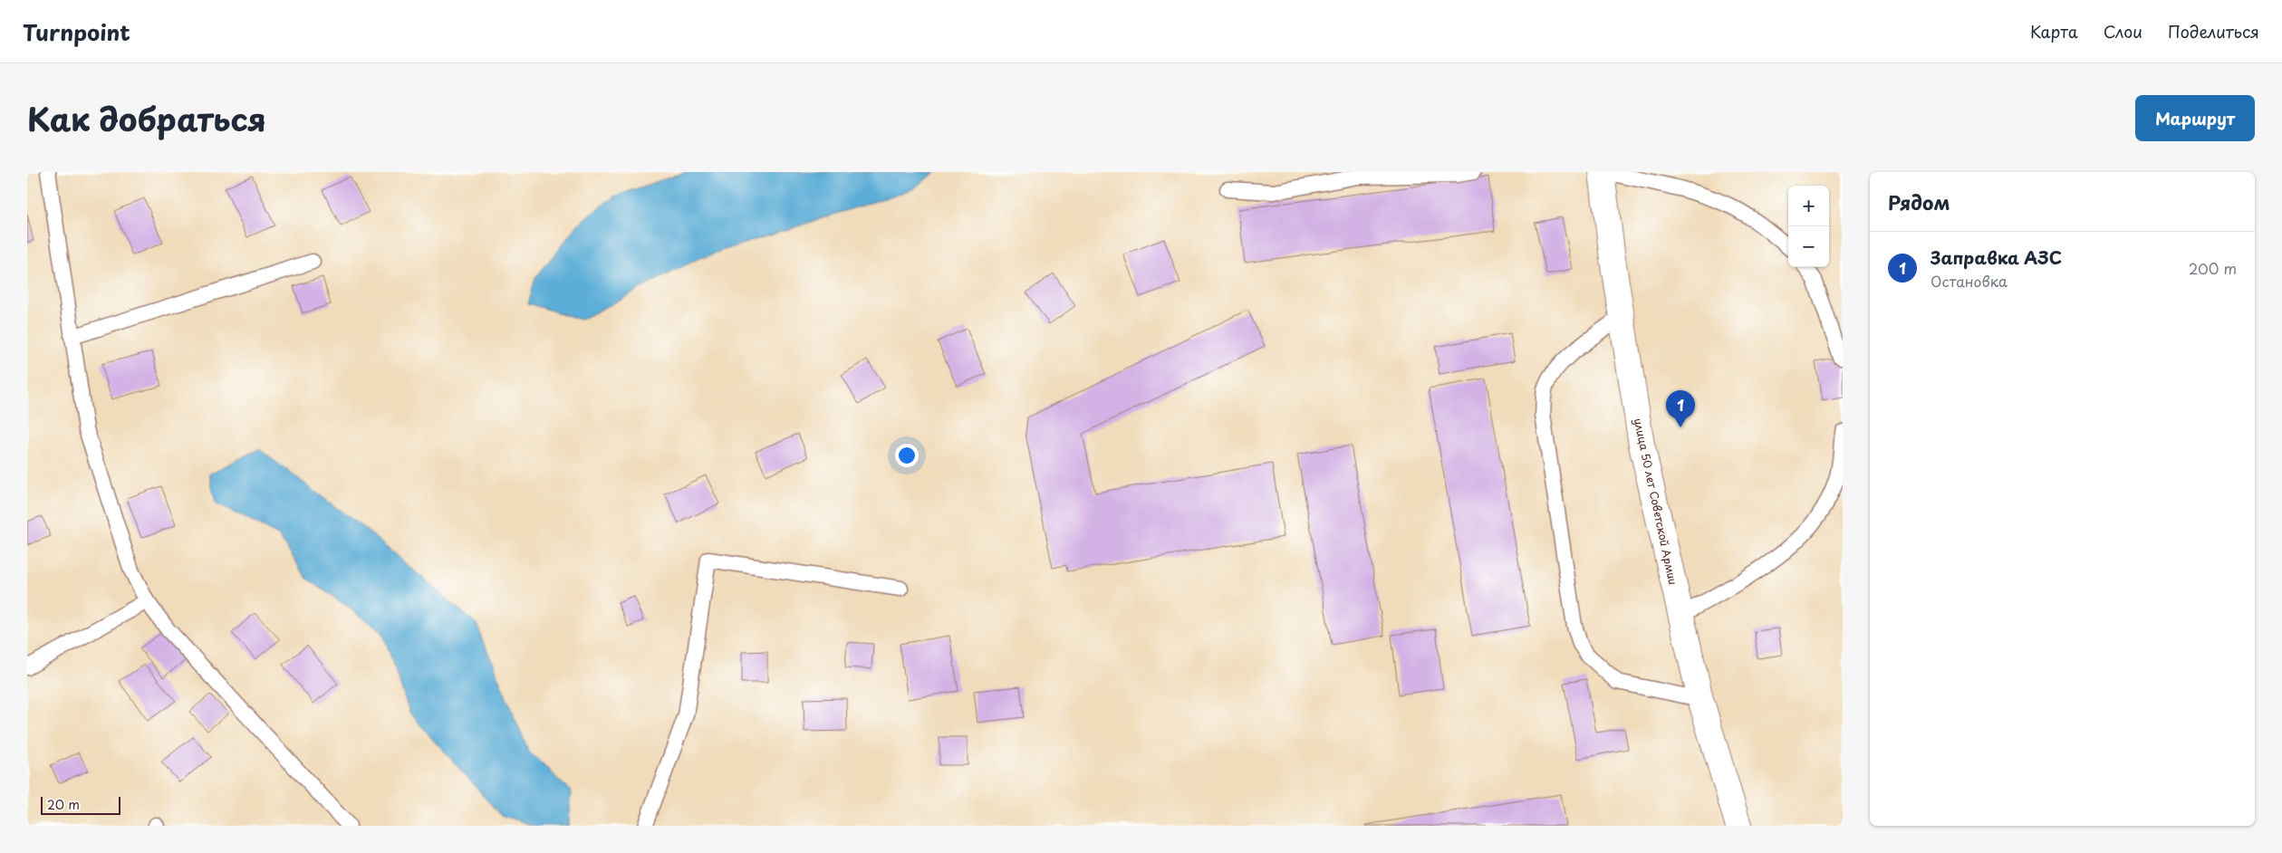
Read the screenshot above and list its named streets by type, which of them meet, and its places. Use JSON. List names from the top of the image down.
{
  "streets": {
    "main road": ["улица 50 лет Советской Армии"]
  },
  "scale_bar": "20 m",
  "page": {
    "header": "Turnpoint",
    "nav": ["Карта", "Слои", "Поделиться"],
    "title": "Как добраться",
    "buttons": "Маршрут",
    "heading": "Рядом",
    "map_buttons": ["+", "−"],
    "list": [
      {
        "mark": "1",
        "name": "Заправка АЗС",
        "note": "Остановка",
        "value": "200 m"
      }
    ],
    "pins": "1",
    "scale": "20 m"
  }
}
